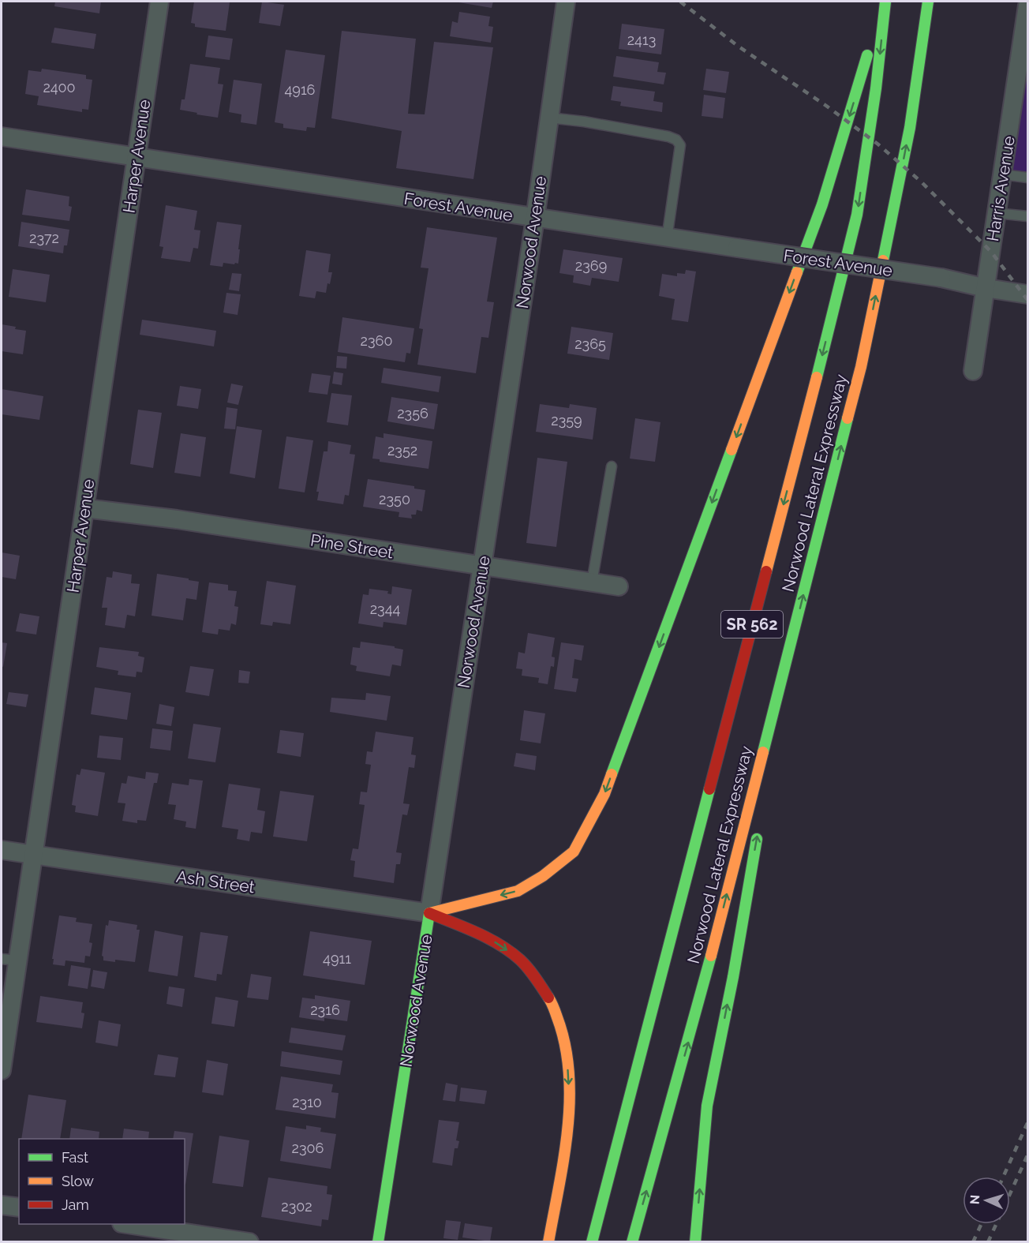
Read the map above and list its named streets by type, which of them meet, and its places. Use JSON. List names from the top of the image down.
{
  "streets": {
    "main road": ["Norwood Avenue", "Norwood Lateral Expressway", "SR 562"],
    "street": [
      "Harper Avenue",
      "Harris Avenue",
      "Forest Avenue",
      "Pine Street",
      "Ash Street"
    ]
  },
  "crossings": [
    ["Harper Avenue", "Forest Avenue"],
    ["Harper Avenue", "Pine Street"],
    ["Harper Avenue", "Ash Street"],
    ["Harris Avenue", "Forest Avenue"],
    ["Forest Avenue", "Norwood Avenue"],
    ["Norwood Avenue", "Pine Street"],
    ["Norwood Avenue", "Ash Street"]
  ],
  "house_numbers": [
    "2413",
    "2400",
    "4916",
    "2372",
    "2369",
    "2360",
    "2365",
    "2356",
    "2359",
    "2352",
    "2350",
    "2344",
    "4911",
    "2316",
    "2310",
    "2306",
    "2302"
  ],
  "legend": ["Fast", "Slow", "Jam"],
  "north": "left"
}
